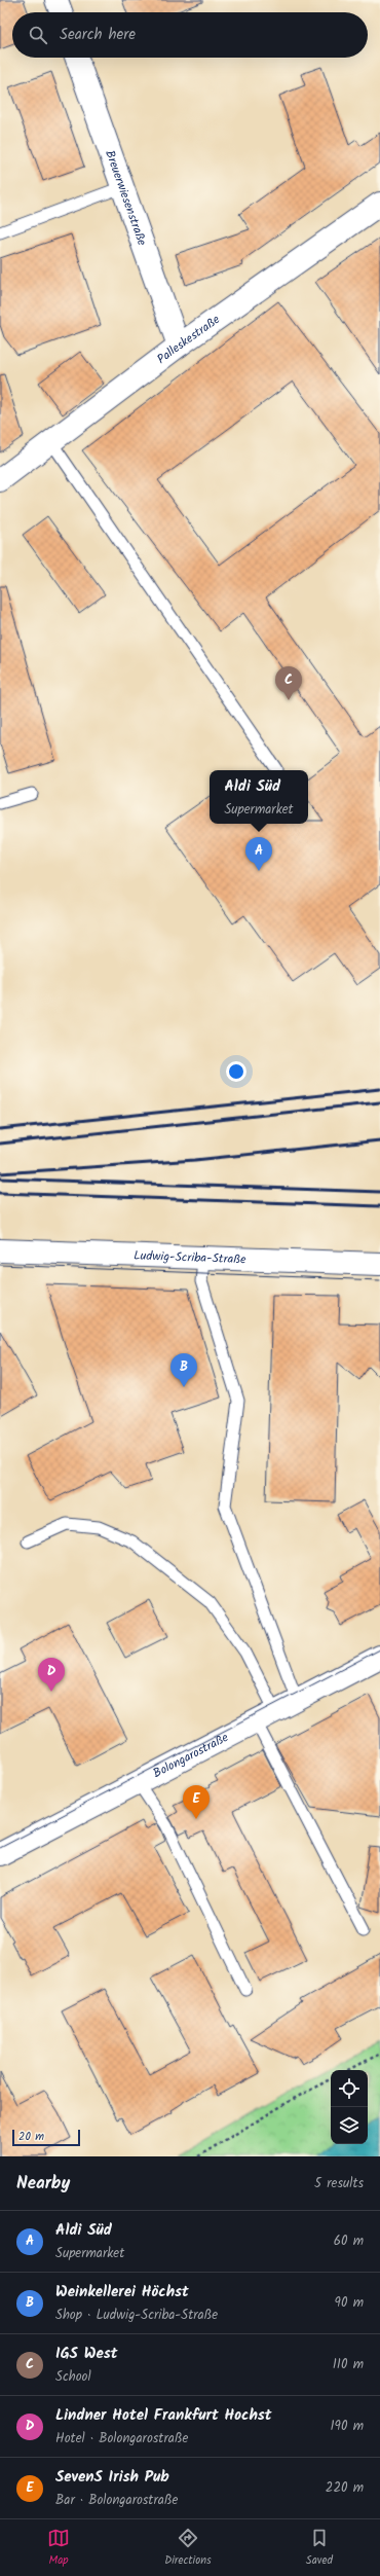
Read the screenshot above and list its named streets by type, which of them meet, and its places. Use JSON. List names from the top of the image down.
{
  "streets": {
    "street": [
      "Breuerwiesenstraße",
      "Palleskestraße",
      "Ludwig-Scriba-Straße",
      "Bolongarostraße"
    ]
  },
  "crossings": [
    ["Breuerwiesenstraße", "Palleskestraße"]
  ],
  "scale_bar": "20 m",
  "page": {
    "search": "Search here",
    "pins": [
      "C",
      "A",
      "B",
      "D",
      "E"
    ],
    "popup": ["Aldi Süd", "Supermarket"],
    "scale": "20 m",
    "heading": ["Nearby", "5 results"],
    "list": [
      {
        "mark": "A",
        "name": "Aldi Süd",
        "note": "Supermarket",
        "value": "60 m"
      },
      {
        "mark": "B",
        "name": "Weinkellerei Höchst",
        "note": "Shop · Ludwig-Scriba-Straße",
        "value": "90 m"
      },
      {
        "mark": "C",
        "name": "IGS West",
        "note": "School",
        "value": "110 m"
      },
      {
        "mark": "D",
        "name": "Lindner Hotel Frankfurt Hochst",
        "note": "Hotel · Bolongarostraße",
        "value": "190 m"
      },
      {
        "mark": "E",
        "name": "SevenS Irish Pub",
        "note": "Bar · Bolongarostraße",
        "value": "220 m"
      }
    ],
    "nav": ["Map", "Directions", "Saved"]
  }
}
